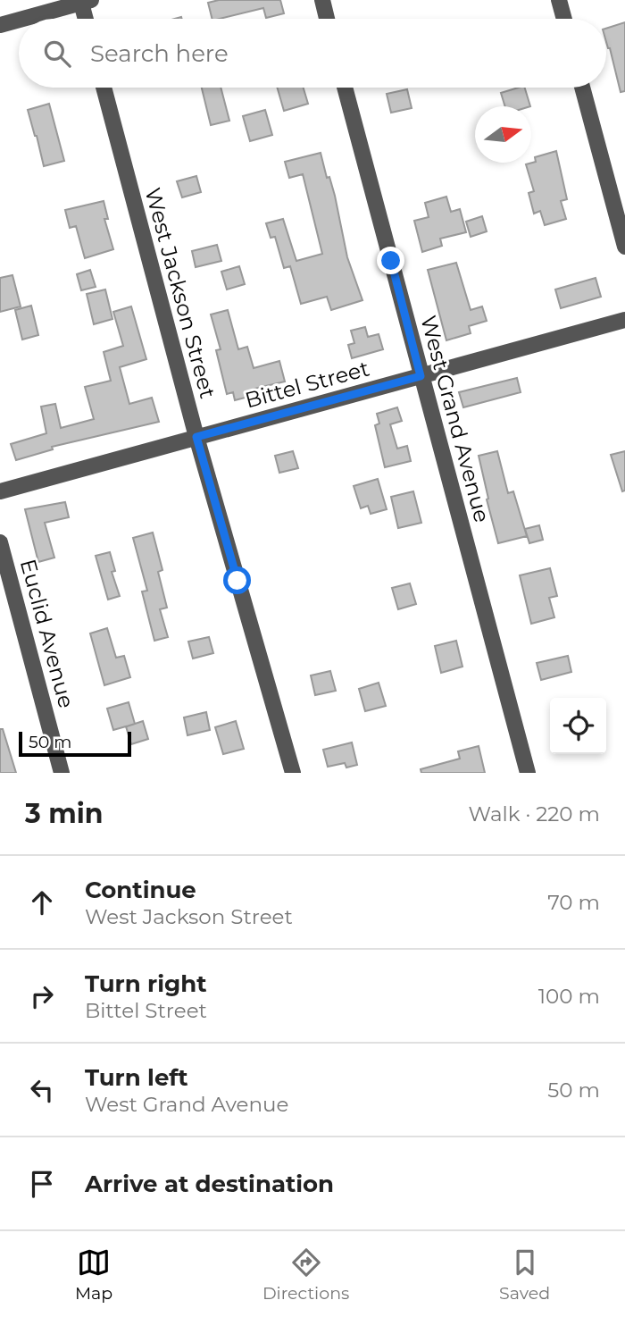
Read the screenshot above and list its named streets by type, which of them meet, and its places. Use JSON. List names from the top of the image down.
{
  "streets": {
    "street": [
      "West Jackson Street",
      "Bittel Street",
      "West Grand Avenue",
      "Euclid Avenue"
    ]
  },
  "crossings": [
    ["West Jackson Street", "Bittel Street"],
    ["Bittel Street", "West Grand Avenue"]
  ],
  "scale_bar": "50 m",
  "north": "right",
  "page": {
    "search": "Search here",
    "scale": "50 m",
    "heading": ["3 min", "Walk · 220 m"],
    "list": [
      ["Continue", "West Jackson Street", "70 m"],
      ["Turn right", "Bittel Street", "100 m"],
      ["Turn left", "West Grand Avenue", "50 m"],
      "Arrive at destination"
    ],
    "nav": ["Map", "Directions", "Saved"]
  }
}
